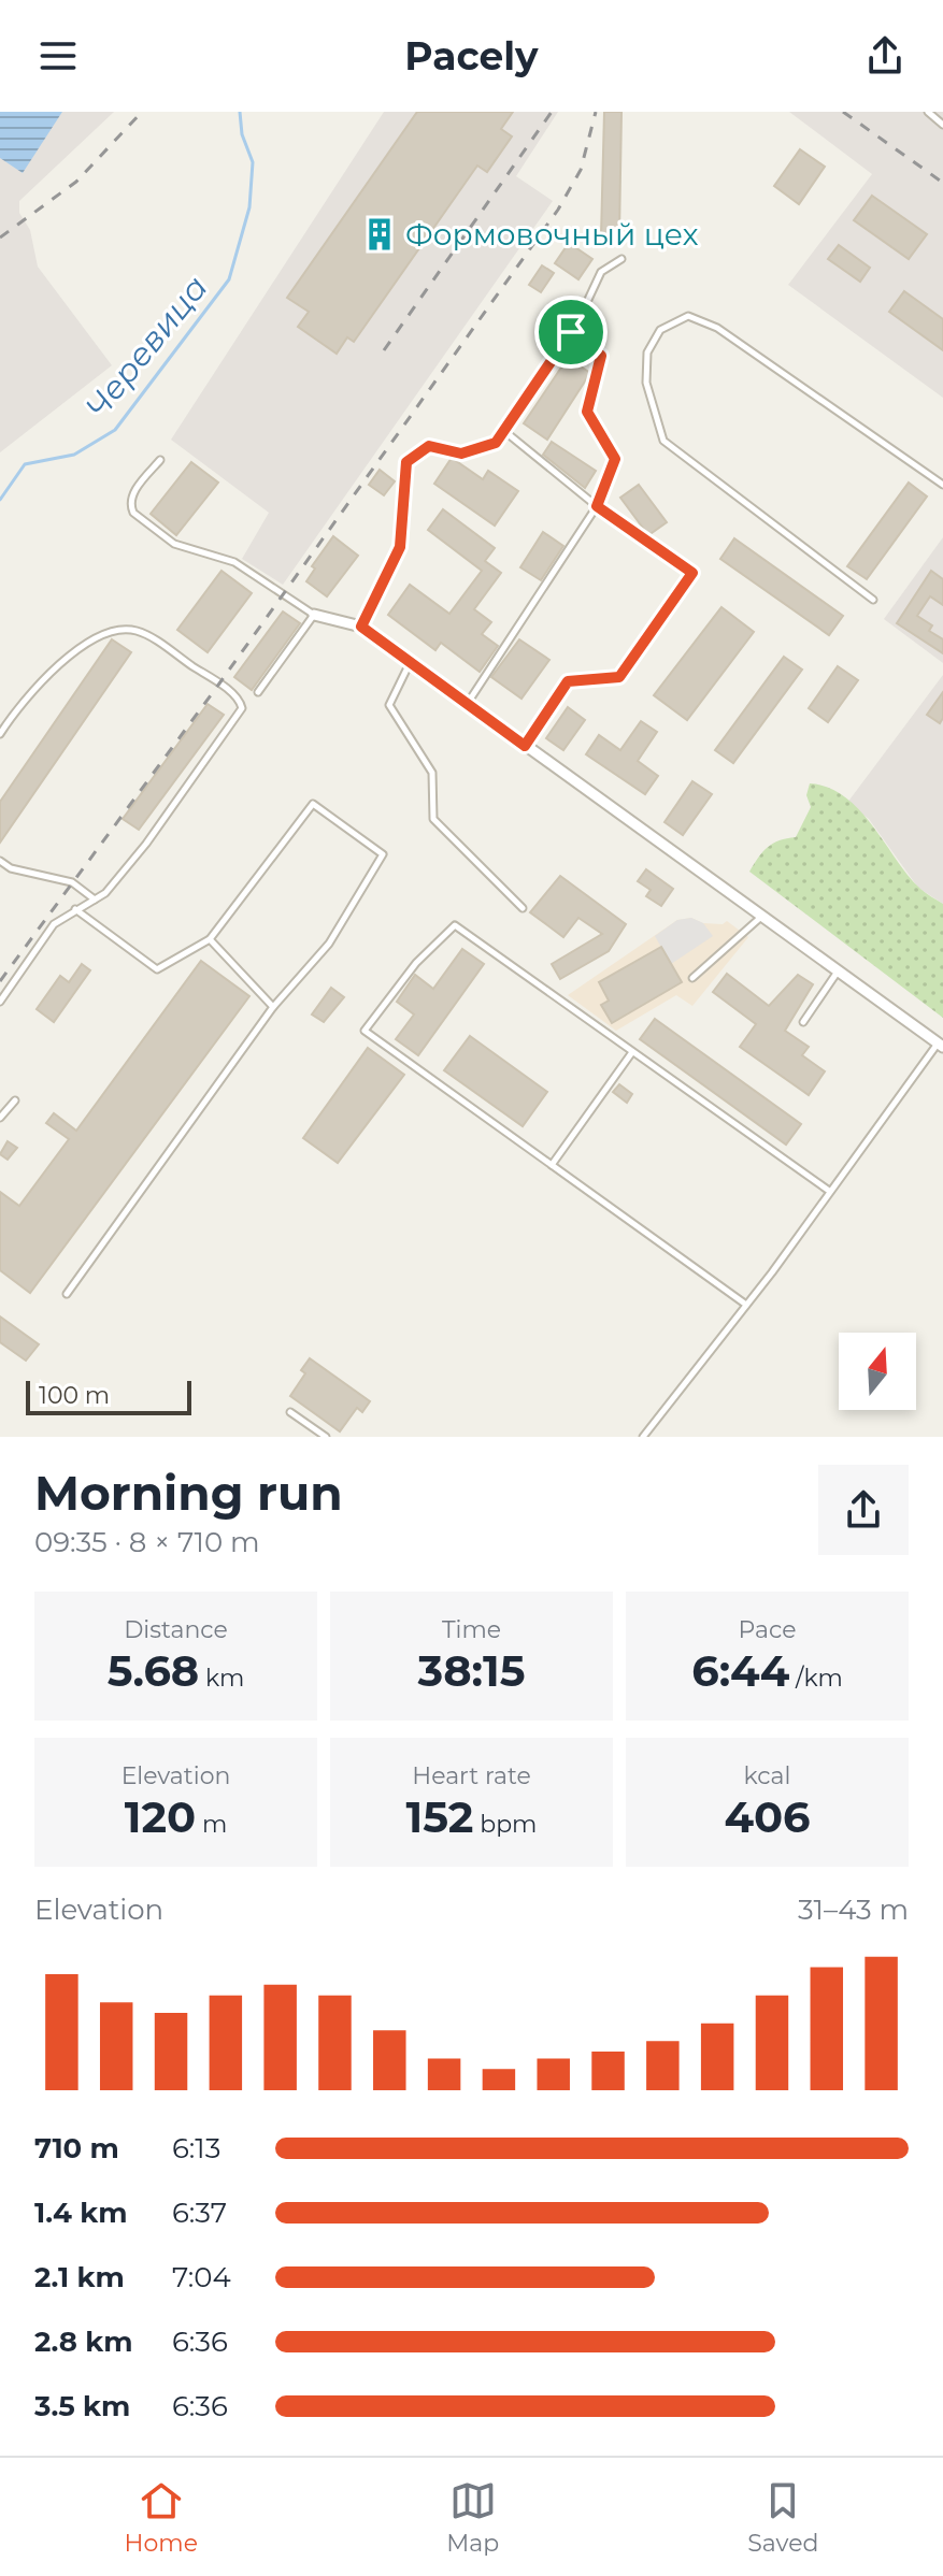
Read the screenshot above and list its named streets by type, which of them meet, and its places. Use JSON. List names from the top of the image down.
{
  "water": ["Черевица"],
  "places": {
    "building": ["Формовочный цех"]
  },
  "scale_bar": "100 m",
  "north": "top",
  "page": {
    "header": "Pacely",
    "scale": "100 m",
    "heading": ["Morning run", "09:35 · 8 × 710 m"],
    "stats": [
      ["Distance", "5.68 km"],
      ["Time", "38:15"],
      ["Pace", "6:44 /km"],
      ["Elevation", "120 m"],
      ["Heart rate", "152 bpm"],
      ["kcal", "406"]
    ],
    "chart": ["Elevation", "31–43 m"],
    "list": [
      {
        "name": "710 m",
        "note": "6:13"
      },
      {
        "name": "1.4 km",
        "note": "6:37"
      },
      {
        "name": "2.1 km",
        "note": "7:04"
      },
      {
        "name": "2.8 km",
        "note": "6:36"
      },
      {
        "name": "3.5 km",
        "note": "6:36"
      }
    ],
    "tabs": ["Home", "Map", "Saved"]
  }
}
